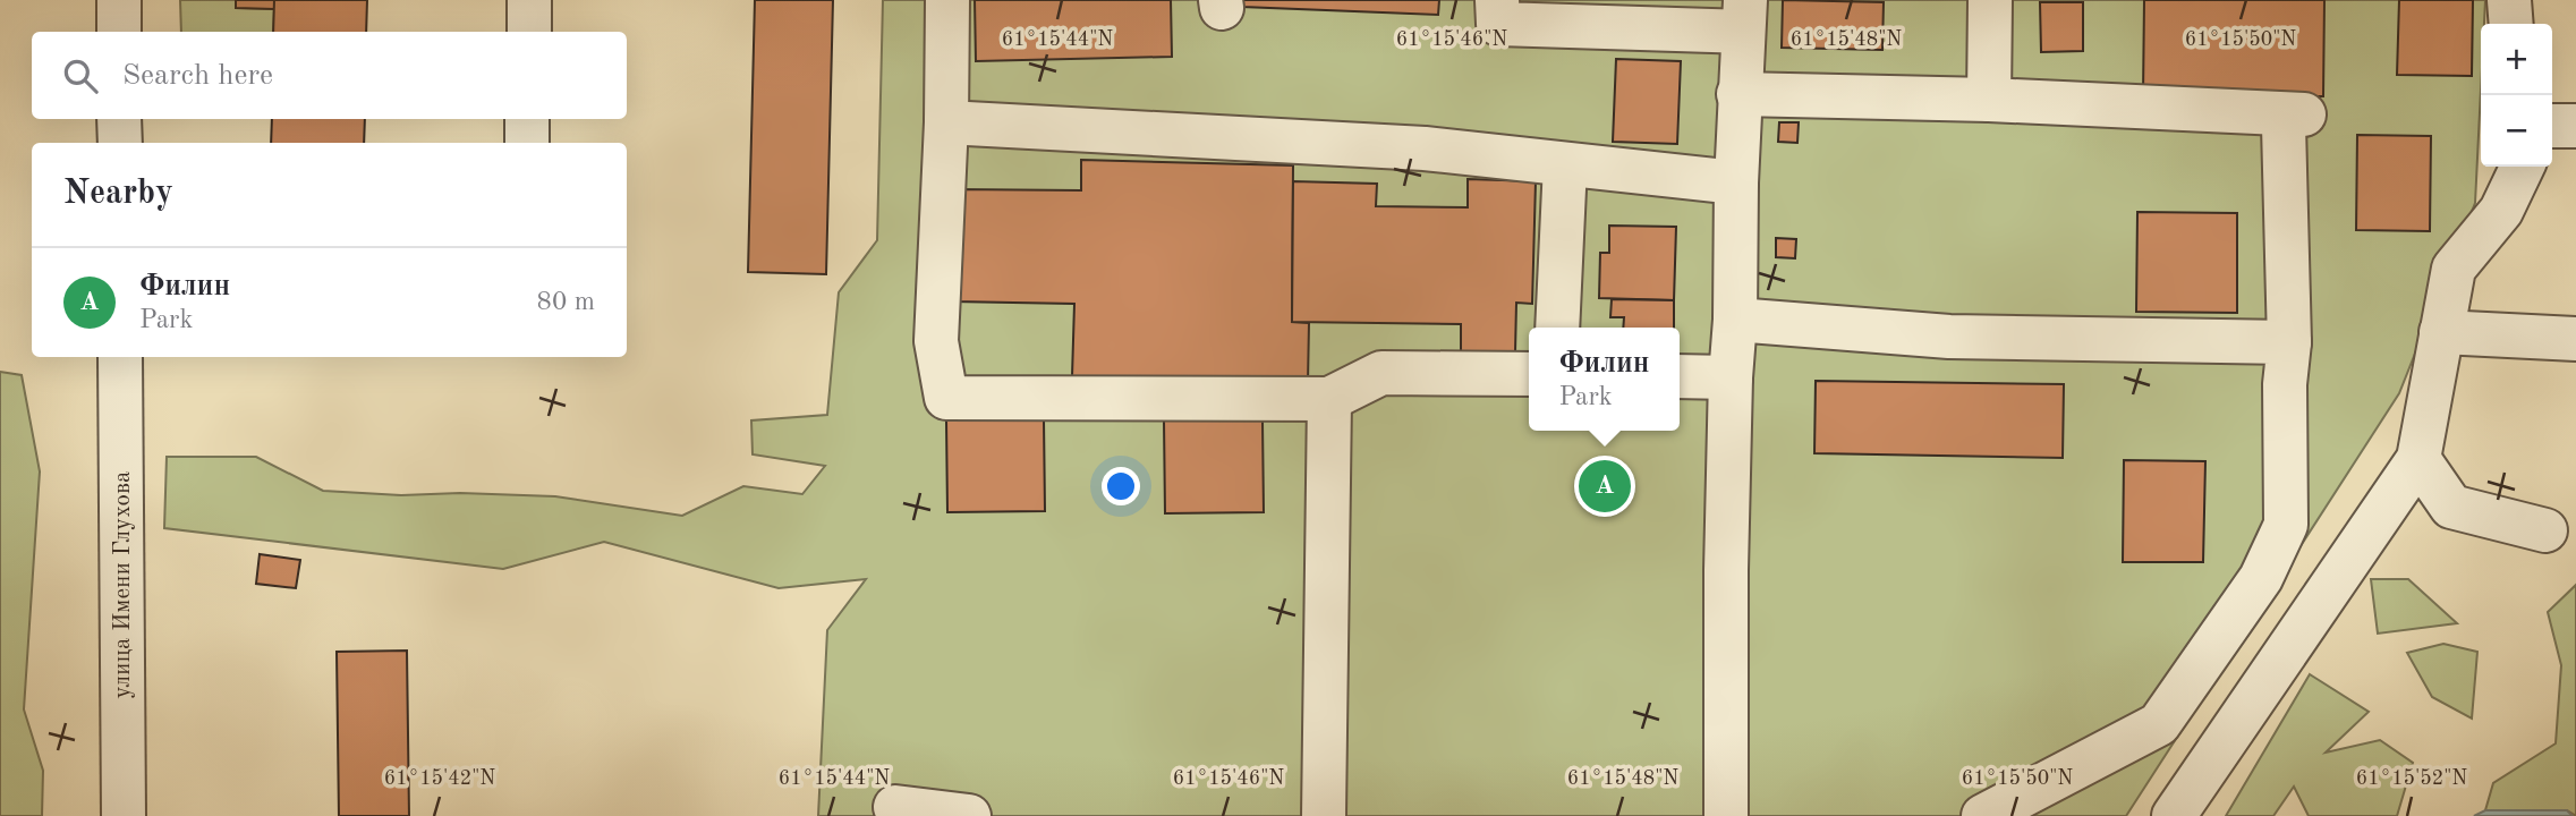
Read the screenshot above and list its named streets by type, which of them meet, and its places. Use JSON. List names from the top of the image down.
{
  "streets": {
    "street": ["улица Имени Глухова"]
  },
  "page": {
    "map_buttons": ["+", "−"],
    "search": "Search here",
    "heading": "Nearby",
    "list": [
      {
        "mark": "A",
        "name": "Филин",
        "note": "Park",
        "value": "80 m"
      }
    ],
    "popup": ["Филин", "Park"],
    "pins": "A"
  },
  "coordinates": [
    "61°15'44\"N",
    "61°15'46\"N",
    "61°15'48\"N",
    "61°15'50\"N",
    "61°15'42\"N",
    "61°15'52\"N"
  ]
}
